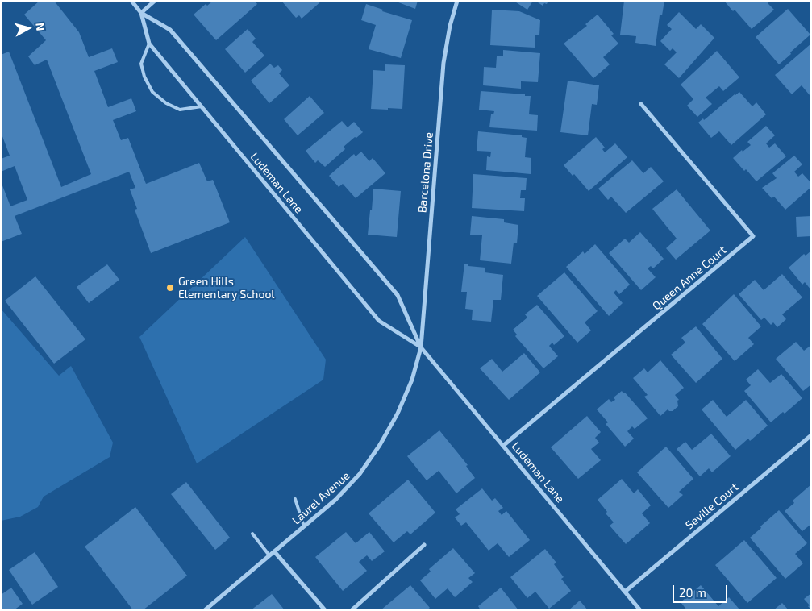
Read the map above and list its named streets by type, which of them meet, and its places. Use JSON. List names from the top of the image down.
{
  "streets": {
    "street": [
      "Barcelona Drive",
      "Ludeman Lane",
      "Queen Anne Court",
      "Laurel Avenue",
      "Seville Court"
    ]
  },
  "crossings": [
    ["Barcelona Drive", "Ludeman Lane"],
    ["Barcelona Drive", "Laurel Avenue"],
    ["Ludeman Lane", "Queen Anne Court"],
    ["Ludeman Lane", "Laurel Avenue"],
    ["Ludeman Lane", "Seville Court"]
  ],
  "places": ["Green Hills Elementary School"],
  "scale_bar": "20 m",
  "north": "right"
}
